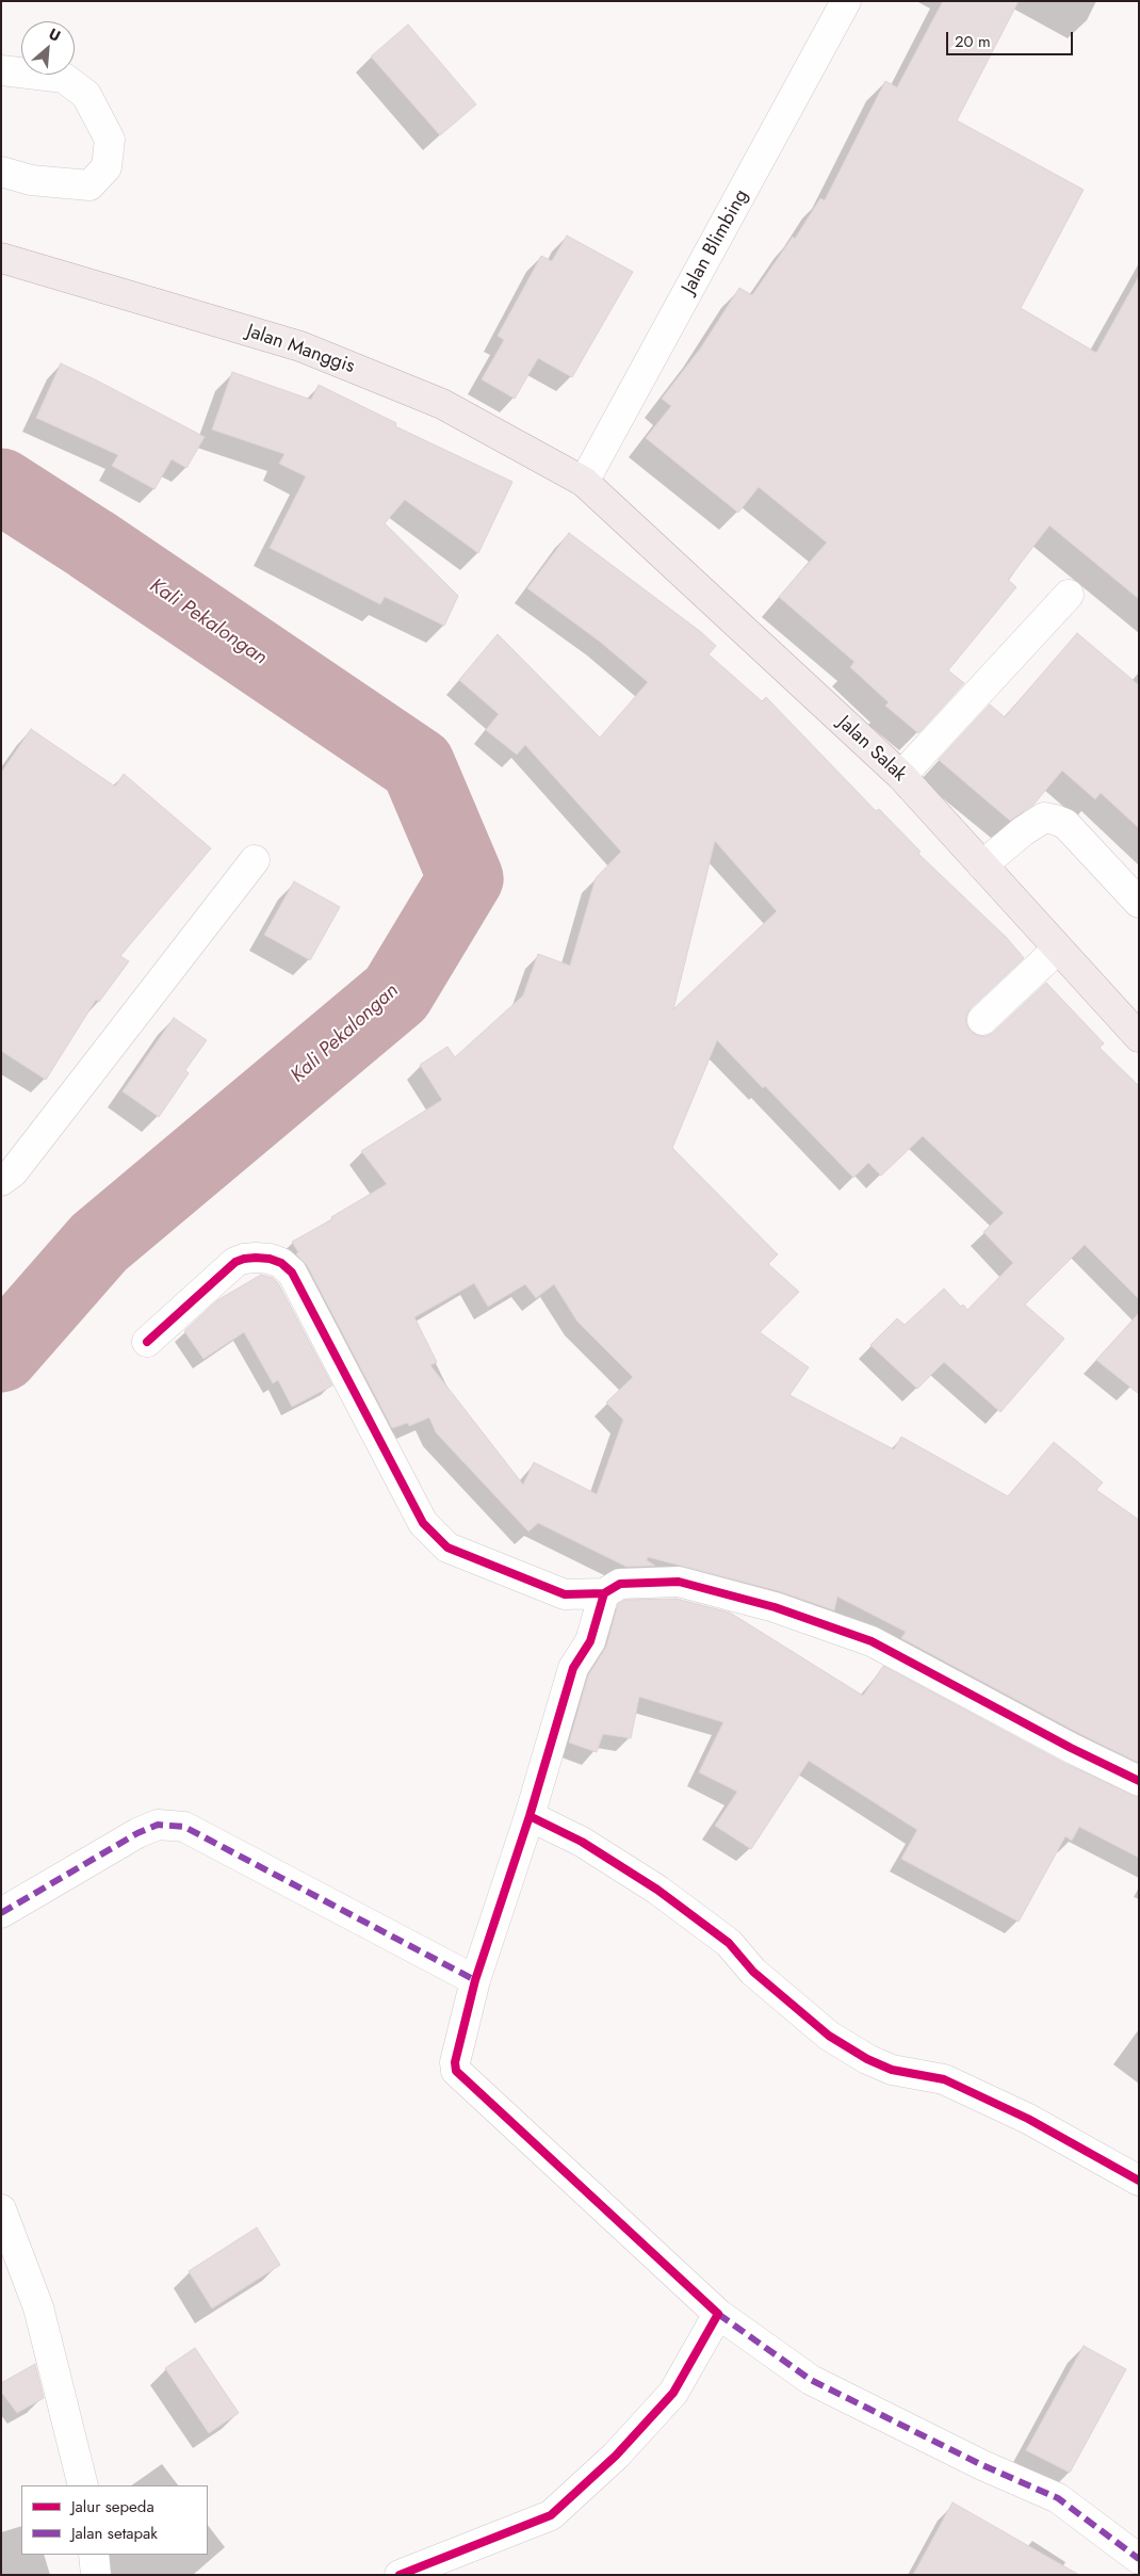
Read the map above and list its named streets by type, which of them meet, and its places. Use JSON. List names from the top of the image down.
{
  "streets": {
    "main road": ["Jalan Manggis", "Jalan Salak"],
    "street": ["Jalan Blimbing"]
  },
  "crossings": [
    ["Jalan Blimbing", "Jalan Manggis"],
    ["Jalan Blimbing", "Jalan Salak"],
    ["Jalan Manggis", "Jalan Salak"]
  ],
  "water": ["Kali Pekalongan"],
  "legend": ["Jalur sepeda", "Jalan setapak"],
  "scale_bar": "20 m",
  "north": "top right"
}
